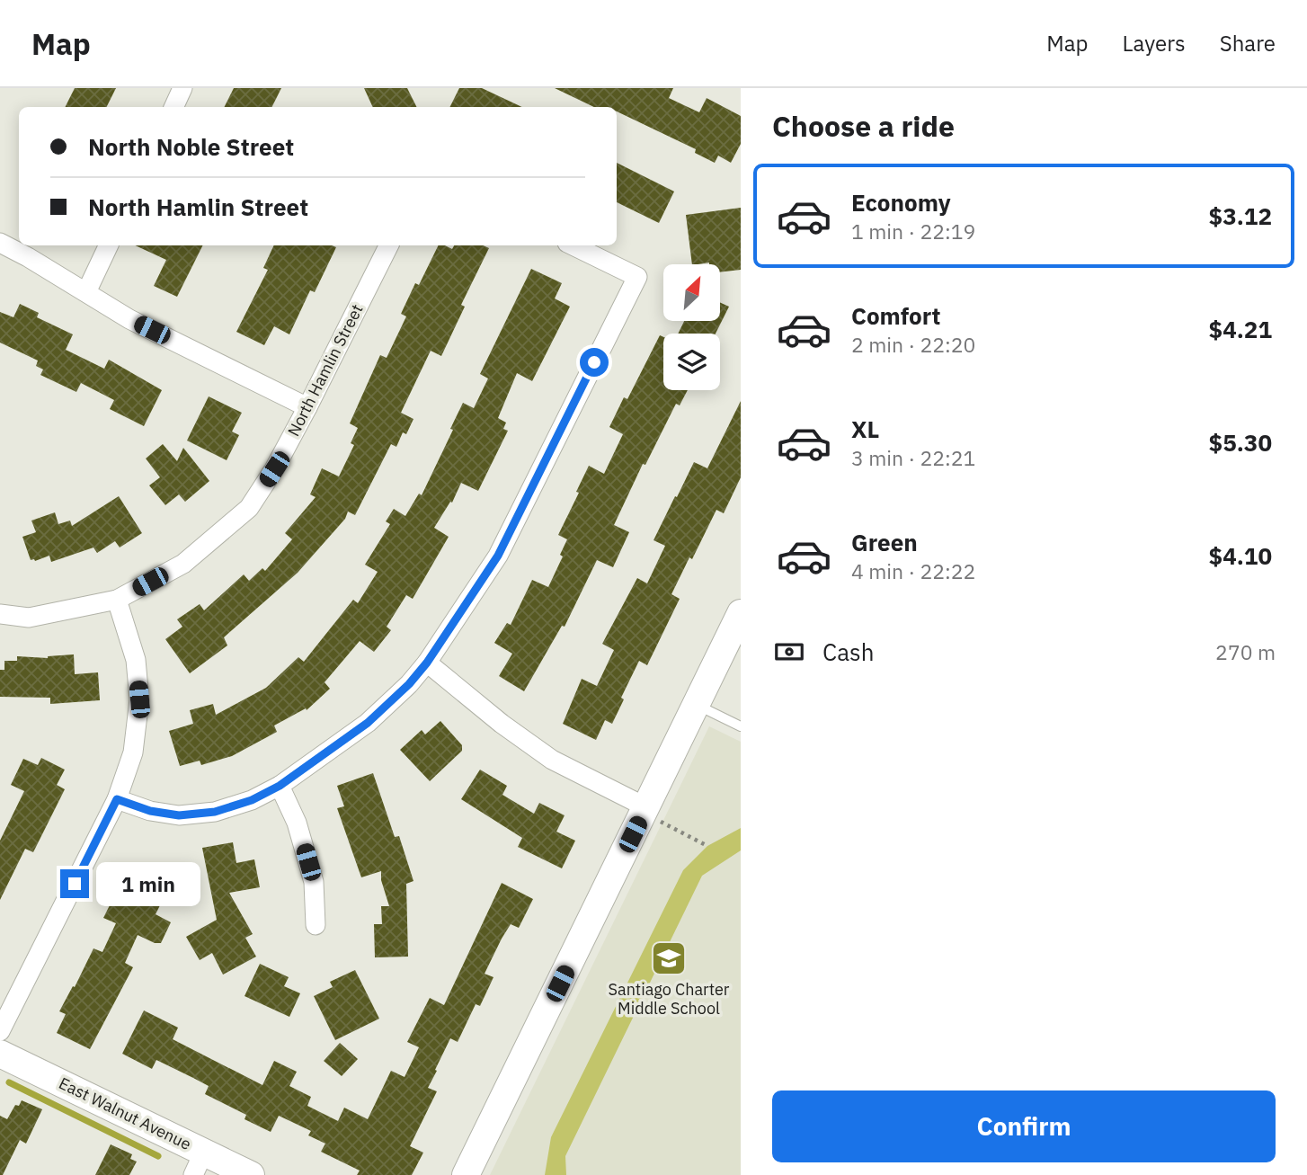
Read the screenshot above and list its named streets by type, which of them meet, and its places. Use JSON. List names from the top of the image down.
{
  "streets": {
    "street": ["North Hamlin Street", "East Walnut Avenue"]
  },
  "places": {
    "school or university": ["Santiago Charter Middle School"]
  },
  "north": "top right",
  "page": {
    "header": "Map",
    "nav": ["Map", "Layers", "Share"],
    "heading": "Choose a ride",
    "banner": ["North Noble Street", "North Hamlin Street"],
    "list": [
      {
        "name": "Economy",
        "note": "1 min · 22:19",
        "value": "$3.12"
      },
      {
        "name": "Comfort",
        "note": "2 min · 22:20",
        "value": "$4.21"
      },
      {
        "name": "XL",
        "note": "3 min · 22:21",
        "value": "$5.30"
      },
      {
        "name": "Green",
        "note": "4 min · 22:22",
        "value": "$4.10"
      }
    ],
    "pay": ["Cash", "270 m"],
    "bubble": "1 min",
    "buttons": "Confirm"
  }
}
